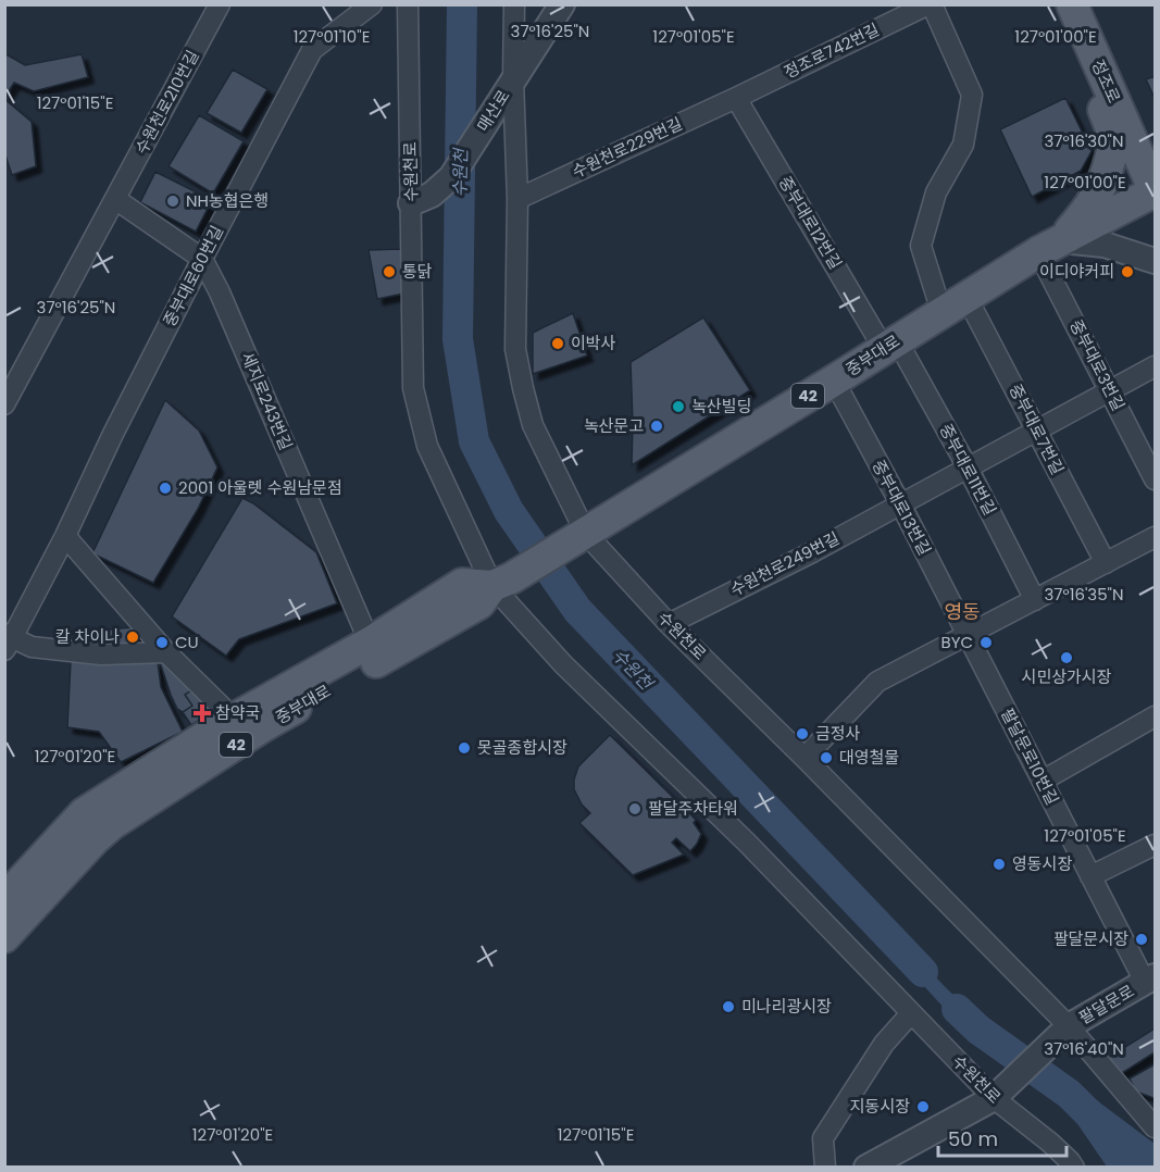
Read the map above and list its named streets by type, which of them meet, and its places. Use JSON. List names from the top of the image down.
{
  "streets": {
    "main road": ["정조로", "중부대로", "42"],
    "street": [
      "정조로742번길",
      "수원천로210번길",
      "매산로",
      "수원천로229번길",
      "수원천로",
      "중부대로12번길",
      "중부대로60번길",
      "중부대로3번길",
      "세지로243번길",
      "중부대로7번길",
      "중부대로11번길",
      "중부대로13번길",
      "수원천로249번길",
      "팔달문로10번길",
      "팔달문로"
    ]
  },
  "crossings": [
    ["정조로742번길", "수원천로229번길"],
    ["정조로742번길", "중부대로12번길"],
    ["정조로742번길", "중부대로7번길"],
    ["정조로", "중부대로"],
    ["수원천로210번길", "세지로243번길"],
    ["매산로", "수원천로"],
    ["수원천로229번길", "수원천로"],
    ["수원천로229번길", "중부대로12번길"],
    ["수원천로", "중부대로"],
    ["수원천로", "수원천로249번길"],
    ["수원천로", "팔달문로"],
    ["중부대로12번길", "중부대로"],
    ["중부대로12번길", "중부대로11번길"],
    ["중부대로60번길", "세지로243번길"],
    ["중부대로", "중부대로3번길"],
    ["중부대로", "세지로243번길"],
    ["중부대로", "중부대로7번길"],
    ["중부대로", "중부대로11번길"],
    ["중부대로", "중부대로13번길"],
    ["중부대로3번길", "수원천로249번길"],
    ["중부대로7번길", "수원천로249번길"],
    ["중부대로11번길", "수원천로249번길"],
    ["중부대로13번길", "수원천로249번길"],
    ["중부대로13번길", "팔달문로10번길"],
    ["팔달문로10번길", "팔달문로"]
  ],
  "districts": ["영동"],
  "water": ["수원천"],
  "places": {
    "other": [
      "NH농협은행",
      "통닭",
      "이디야커피",
      "이박사",
      "녹산빌딩",
      "녹산문고",
      "2001 아울렛 수원남문점",
      "칼 차이나",
      "CU",
      "BYC",
      "시민상가시장",
      "금정사",
      "못골종합시장",
      "대영철물",
      "팔달주차타워",
      "영동시장",
      "팔달문시장",
      "미나리광시장",
      "지동시장"
    ],
    "health": ["참약국"]
  },
  "scale_bar": "50 m",
  "coordinates": [
    "37°16'25\"N",
    "127°01'10\"E",
    "127°01'05\"E",
    "127°01'00\"E",
    "127°01'15\"E",
    "37°16'30\"N",
    "37°16'35\"N",
    "127°01'20\"E",
    "37°16'40\"N"
  ]
}
